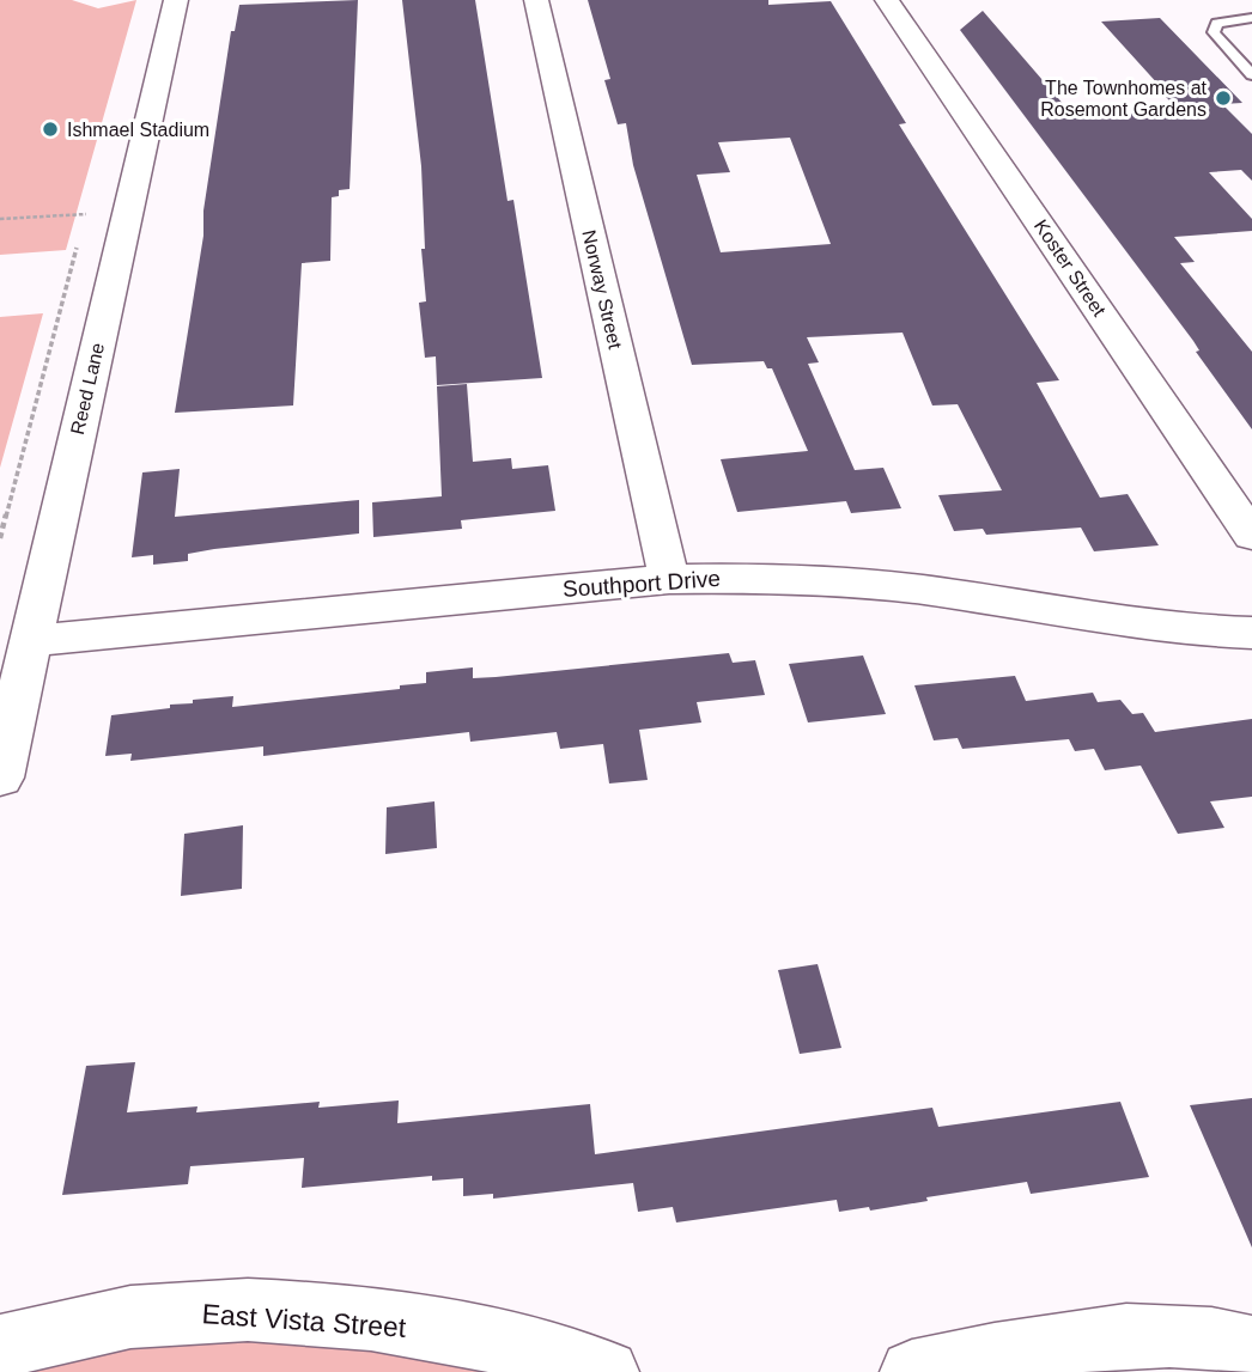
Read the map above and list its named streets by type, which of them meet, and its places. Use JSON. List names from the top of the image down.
{
  "streets": {
    "street": [
      "Koster Street",
      "Norway Street",
      "Reed Lane",
      "Southport Drive",
      "East Vista Street"
    ]
  },
  "crossings": [
    ["Norway Street", "Southport Drive"],
    ["Reed Lane", "Southport Drive"]
  ],
  "places": ["The Townhomes at Rosemont Gardens", "Ishmael Stadium"]
}
